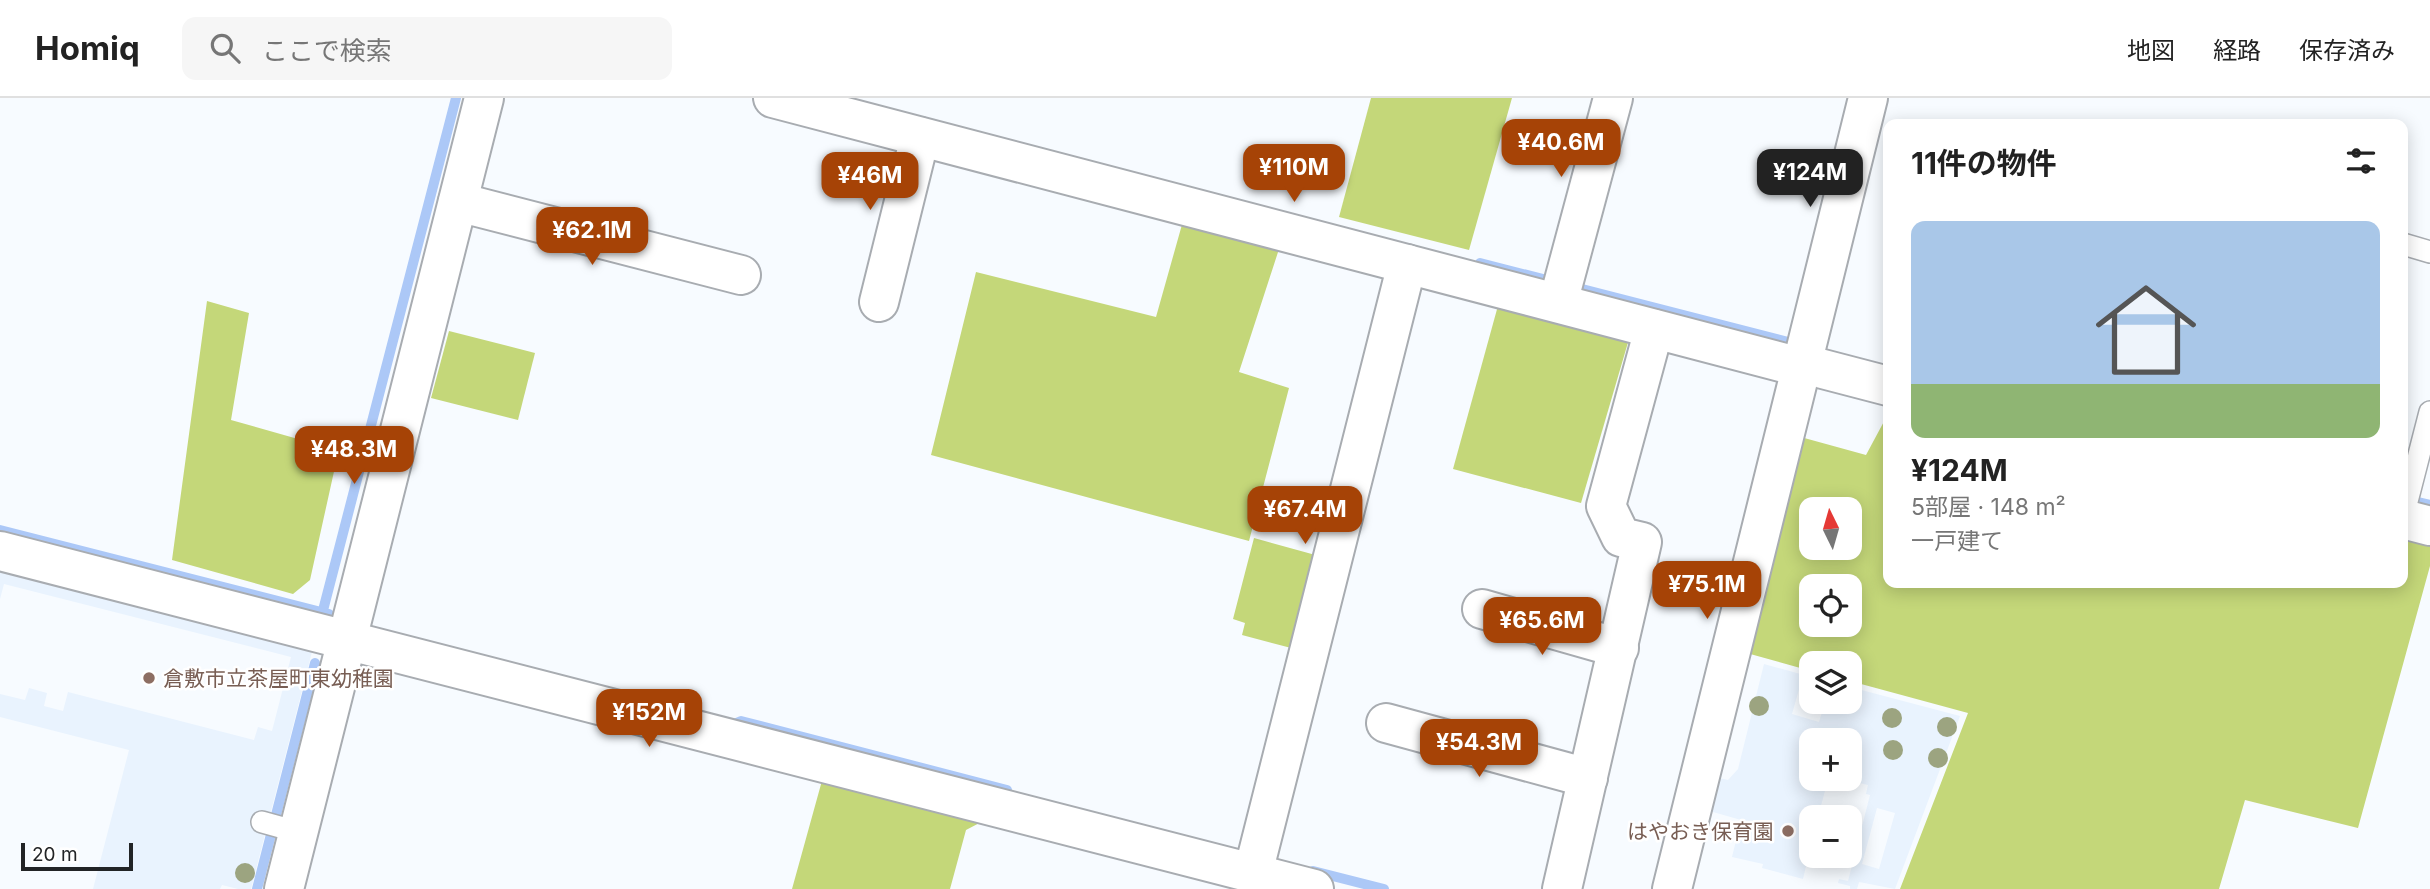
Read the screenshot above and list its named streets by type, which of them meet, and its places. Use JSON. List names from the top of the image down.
{
  "places": ["倉敷市立茶屋町東幼稚園", "はやおき保育園"],
  "scale_bar": "20 m",
  "north": "top",
  "page": {
    "header": "Homiq",
    "search": "ここで検索",
    "nav": ["地図", "経路", "保存済み"],
    "price": [
      "¥40.6M",
      "¥110M",
      "¥124M",
      "¥46M",
      "¥62.1M",
      "¥48.3M",
      "¥67.4M",
      "¥75.1M",
      "¥65.6M",
      "¥152M",
      "¥54.3M"
    ],
    "heading": "11件の物件",
    "list": [
      {
        "name": "¥124M",
        "note": "5部屋 · 148 m² · 一戸建て"
      }
    ],
    "map_buttons": ["+", "−"],
    "scale": "20 m"
  }
}
